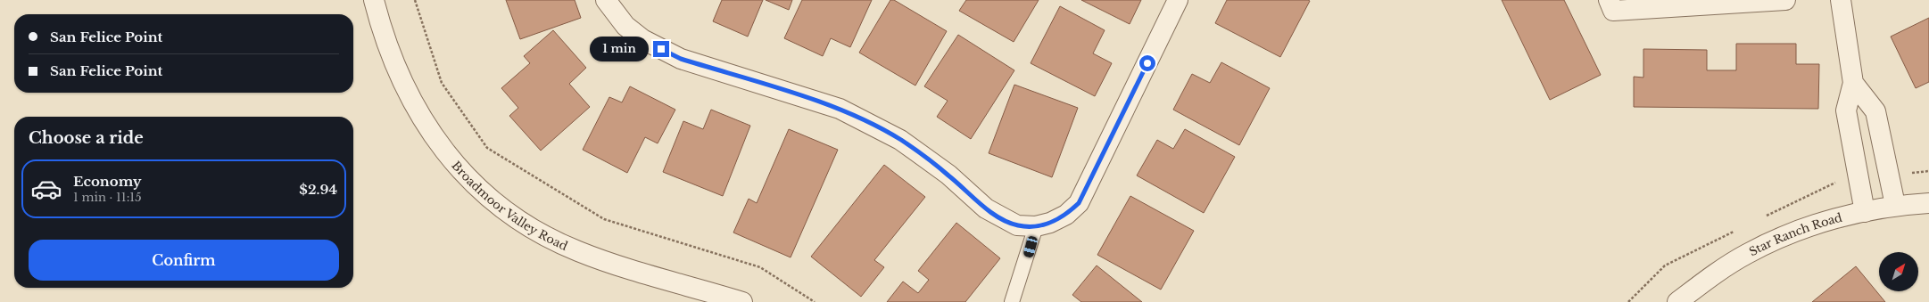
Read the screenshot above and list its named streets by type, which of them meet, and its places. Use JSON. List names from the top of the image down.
{
  "streets": {
    "street": ["Broadmoor Valley Road", "Star Ranch Road"]
  },
  "north": "top right",
  "page": {
    "banner": ["San Felice Point", "San Felice Point"],
    "bubble": "1 min",
    "heading": "Choose a ride",
    "list": [
      {
        "name": "Economy",
        "note": "1 min · 11:15",
        "value": "$2.94"
      }
    ],
    "buttons": "Confirm"
  }
}
